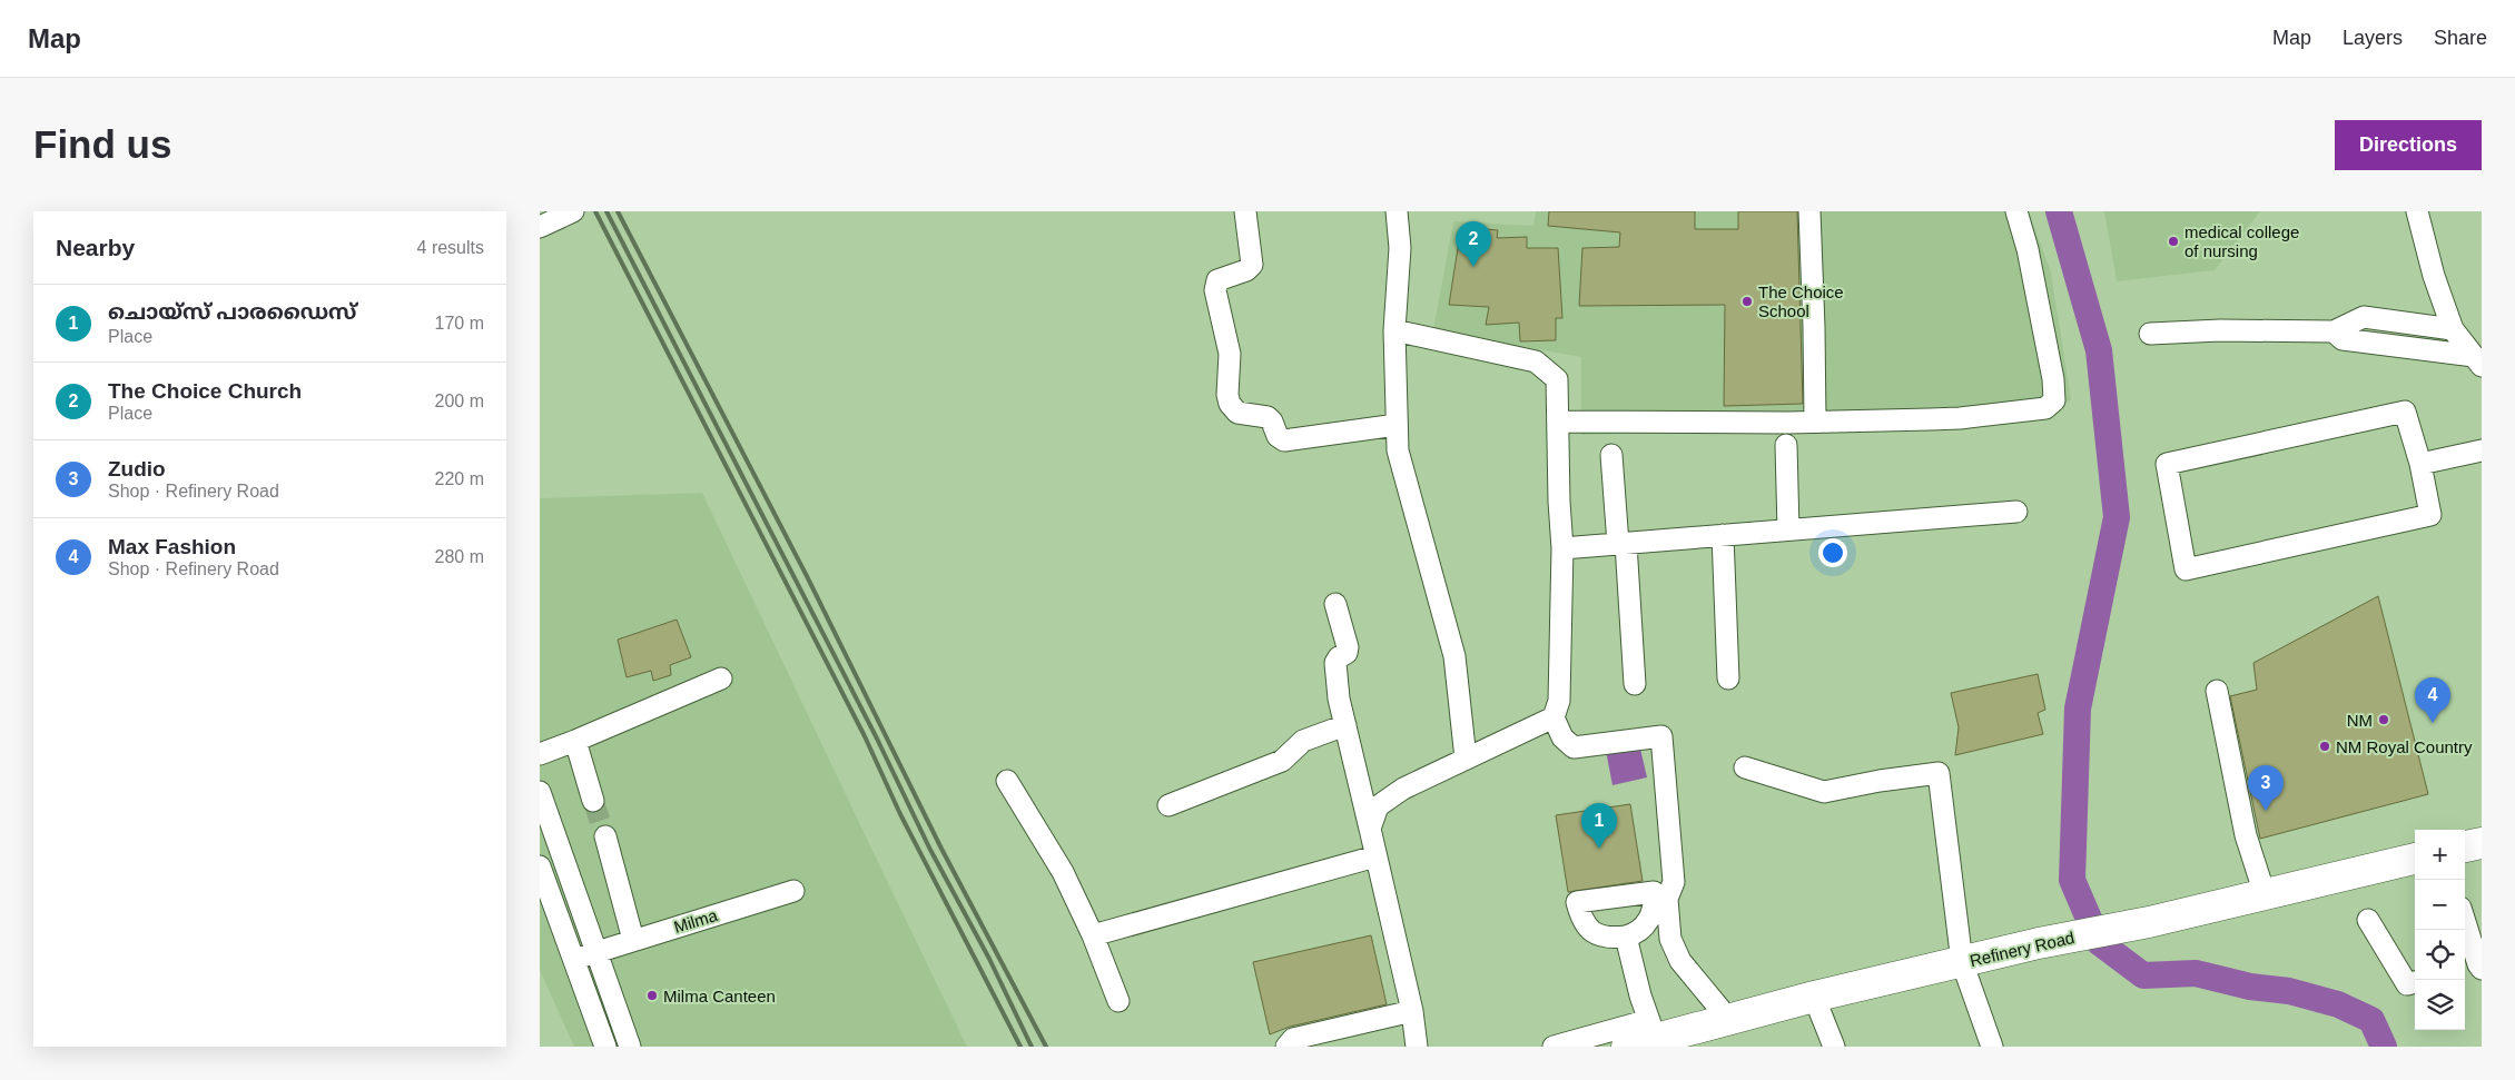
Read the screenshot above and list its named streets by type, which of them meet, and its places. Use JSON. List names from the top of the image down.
{
  "streets": {
    "highway": ["Refinery Road"],
    "street": ["Milma"]
  },
  "places": [
    "medical college of nursing",
    "The Choice School",
    "NM",
    "NM Royal Country",
    "Milma Canteen"
  ],
  "page": {
    "header": "Map",
    "nav": ["Map", "Layers", "Share"],
    "buttons": "Directions",
    "title": "Find us",
    "heading": ["Nearby", "4 results"],
    "pins": [
      "2",
      "4",
      "3",
      "1"
    ],
    "list": [
      {
        "mark": "1",
        "name": "ചൊയ്സ് പാരഡൈസ്",
        "note": "Place",
        "value": "170 m"
      },
      {
        "mark": "2",
        "name": "The Choice Church",
        "note": "Place",
        "value": "200 m"
      },
      {
        "mark": "3",
        "name": "Zudio",
        "note": "Shop · Refinery Road",
        "value": "220 m"
      },
      {
        "mark": "4",
        "name": "Max Fashion",
        "note": "Shop · Refinery Road",
        "value": "280 m"
      }
    ],
    "map_buttons": ["+", "−"]
  }
}
